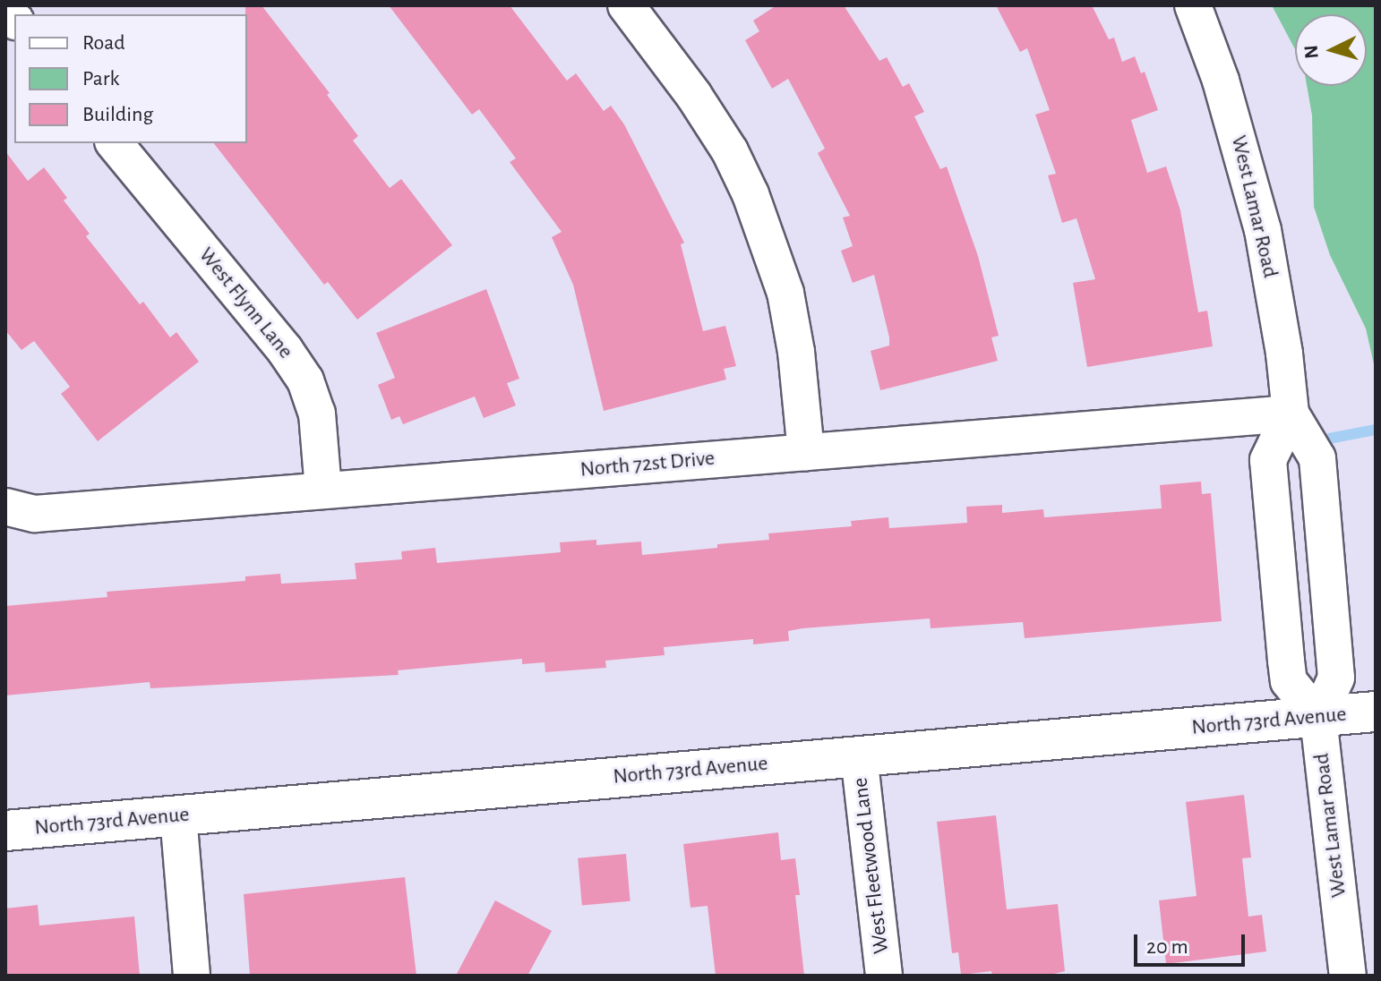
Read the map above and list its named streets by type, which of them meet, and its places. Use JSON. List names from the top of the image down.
{
  "streets": {
    "street": [
      "West Lamar Road",
      "West Flynn Lane",
      "North 72st Drive",
      "North 73rd Avenue",
      "West Fleetwood Lane"
    ]
  },
  "crossings": [
    ["West Lamar Road", "North 72st Drive"],
    ["West Lamar Road", "North 73rd Avenue"],
    ["West Flynn Lane", "North 72st Drive"],
    ["North 73rd Avenue", "West Fleetwood Lane"]
  ],
  "legend": ["Road", "Park", "Building"],
  "scale_bar": "20 m",
  "north": "left"
}
